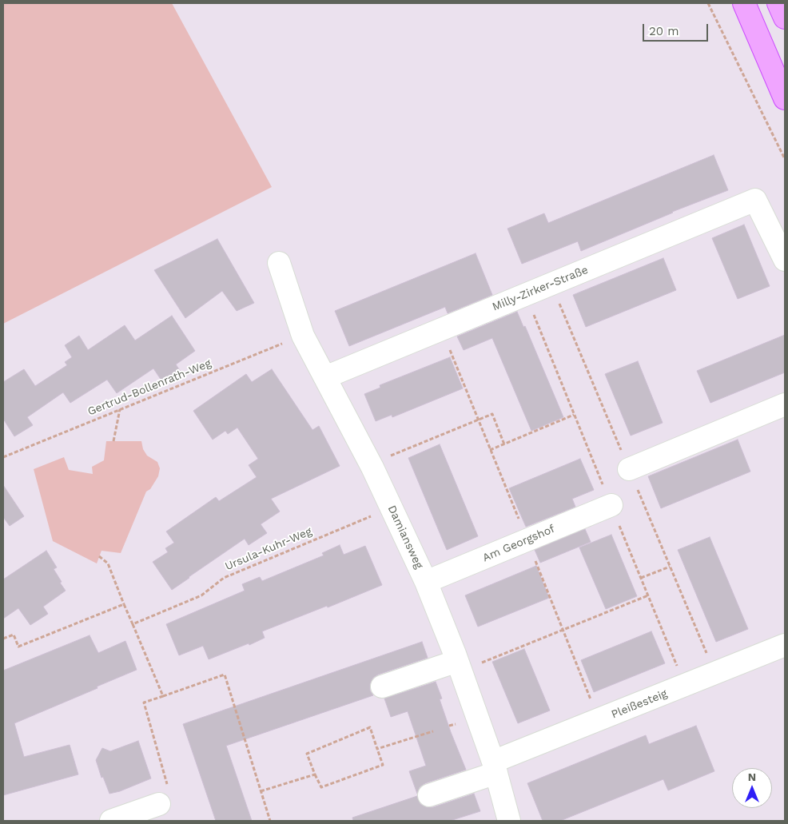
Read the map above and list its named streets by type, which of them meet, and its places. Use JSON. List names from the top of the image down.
{
  "streets": {
    "street": [
      "Milly-Zirker-Straße",
      "Damiansweg",
      "Am Georgshof",
      "Pleißesteig"
    ],
    "path": ["Gertrud-Bollenrath-Weg", "Ursula-Kuhr-Weg"]
  },
  "crossings": [
    ["Milly-Zirker-Straße", "Damiansweg"],
    ["Gertrud-Bollenrath-Weg", "Damiansweg"],
    ["Damiansweg", "Am Georgshof"],
    ["Damiansweg", "Ursula-Kuhr-Weg"],
    ["Damiansweg", "Pleißesteig"]
  ],
  "scale_bar": "20 m",
  "north": "top"
}
